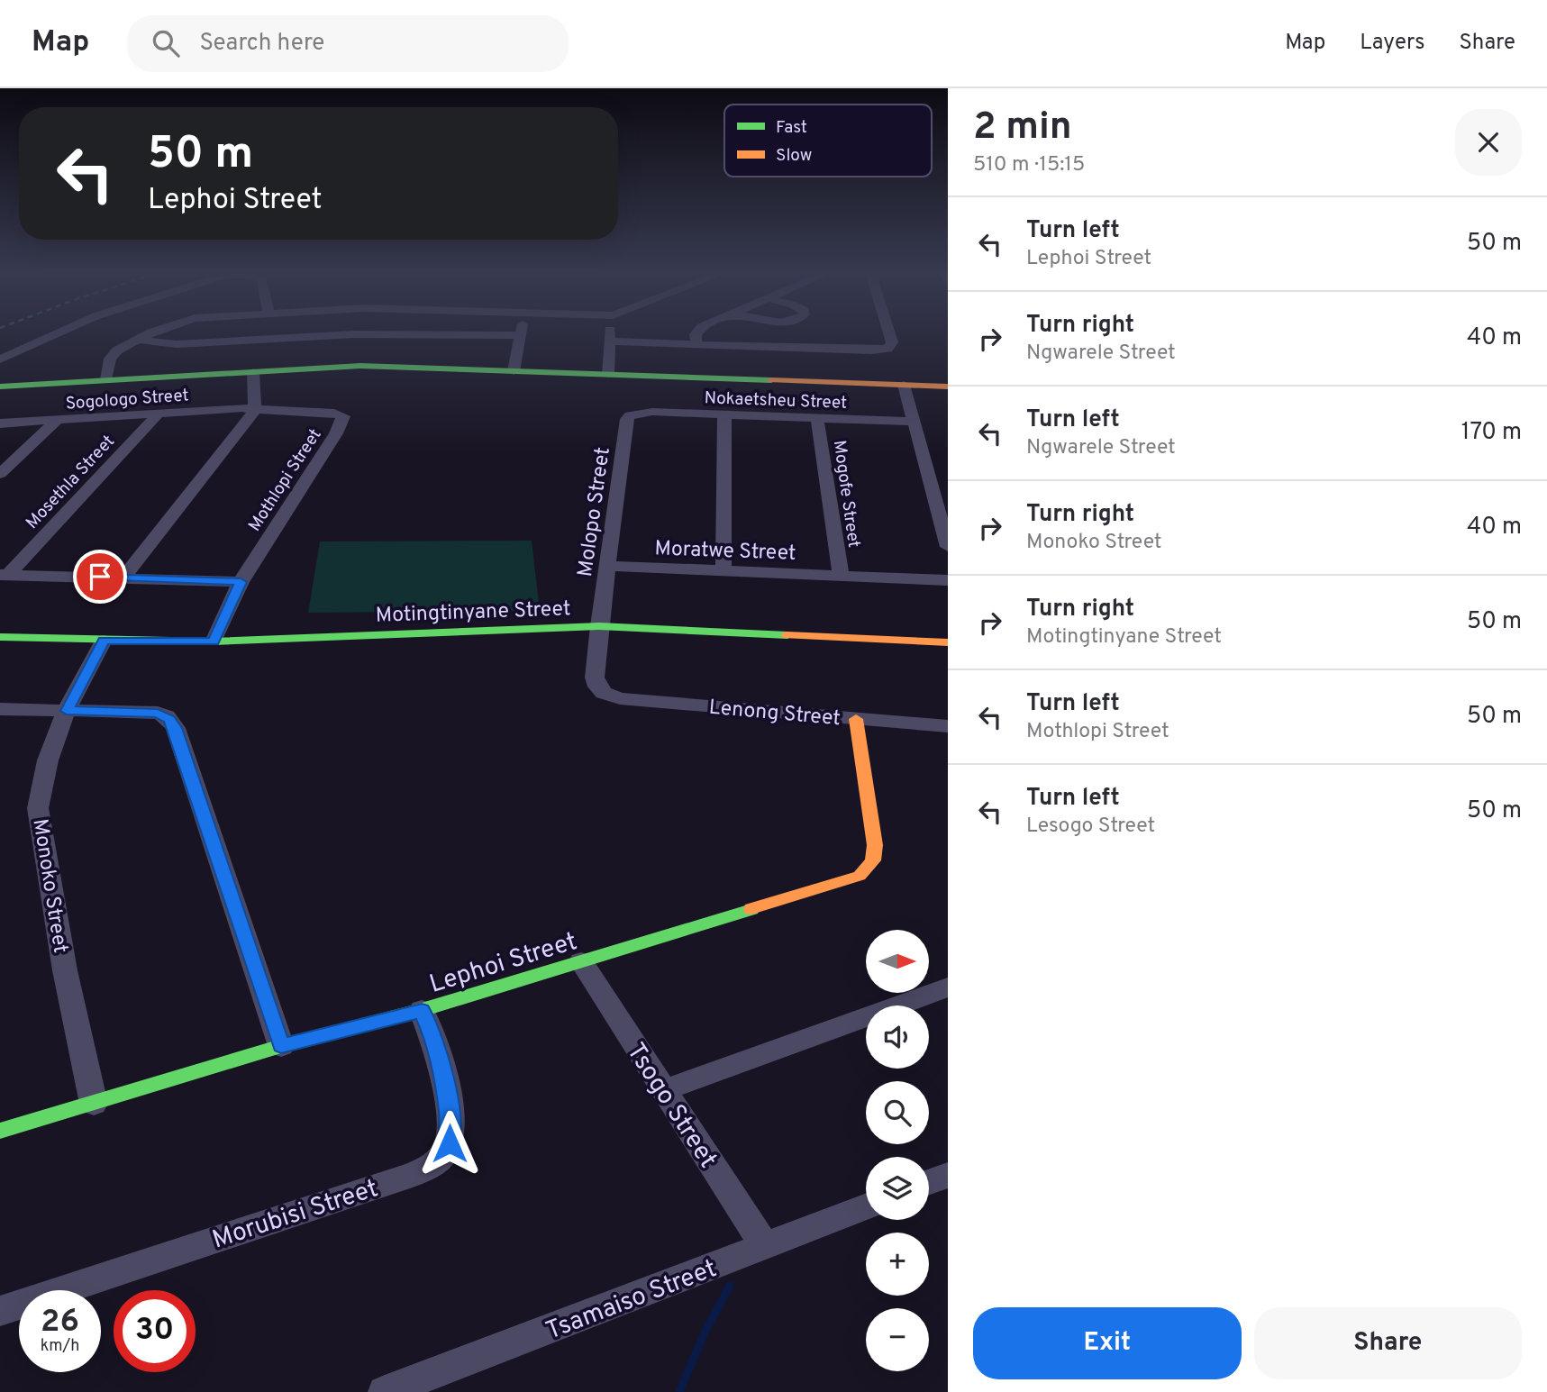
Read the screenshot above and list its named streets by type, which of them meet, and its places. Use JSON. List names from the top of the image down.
{
  "streets": {
    "street": [
      "Sogologo Street",
      "Nokaetsheu Street",
      "Mothlopi Street",
      "Mosethla Street",
      "Mogofe Street",
      "Molopo Street",
      "Moratwe Street",
      "Motingtinyane Street",
      "Lenong Street",
      "Monoko Street",
      "Lephoi Street",
      "Tsogo Street",
      "Morubisi Street",
      "Tsamaiso Street"
    ]
  },
  "crossings": [
    ["Sogologo Street", "Mothlopi Street"],
    ["Sogologo Street", "Mosethla Street"],
    ["Nokaetsheu Street", "Mogofe Street"],
    ["Nokaetsheu Street", "Molopo Street"],
    ["Mothlopi Street", "Motingtinyane Street"],
    ["Mogofe Street", "Moratwe Street"],
    ["Molopo Street", "Moratwe Street"],
    ["Molopo Street", "Motingtinyane Street"],
    ["Molopo Street", "Lenong Street"],
    ["Motingtinyane Street", "Monoko Street"],
    ["Lenong Street", "Lephoi Street"],
    ["Monoko Street", "Lephoi Street"],
    ["Lephoi Street", "Tsogo Street"],
    ["Lephoi Street", "Morubisi Street"],
    ["Tsogo Street", "Tsamaiso Street"]
  ],
  "legend": ["Fast", "Slow"],
  "north": "right",
  "page": {
    "header": "Map",
    "search": "Search here",
    "nav": ["Map", "Layers", "Share"],
    "heading": ["2 min", "510 m · 15:15"],
    "turn": ["50 m", "Lephoi Street"],
    "list": [
      {
        "name": "Turn left",
        "note": "Lephoi Street",
        "value": "50 m"
      },
      {
        "name": "Turn right",
        "note": "Ngwarele Street",
        "value": "40 m"
      },
      {
        "name": "Turn left",
        "note": "Ngwarele Street",
        "value": "170 m"
      },
      {
        "name": "Turn right",
        "note": "Monoko Street",
        "value": "40 m"
      },
      {
        "name": "Turn right",
        "note": "Motingtinyane Street",
        "value": "50 m"
      },
      {
        "name": "Turn left",
        "note": "Mothlopi Street",
        "value": "50 m"
      },
      {
        "name": "Turn left",
        "note": "Lesogo Street",
        "value": "50 m"
      }
    ],
    "map_buttons": ["+", "−"],
    "speed": "26 km/h",
    "limit": "30",
    "buttons": ["Exit", "Share"]
  }
}
